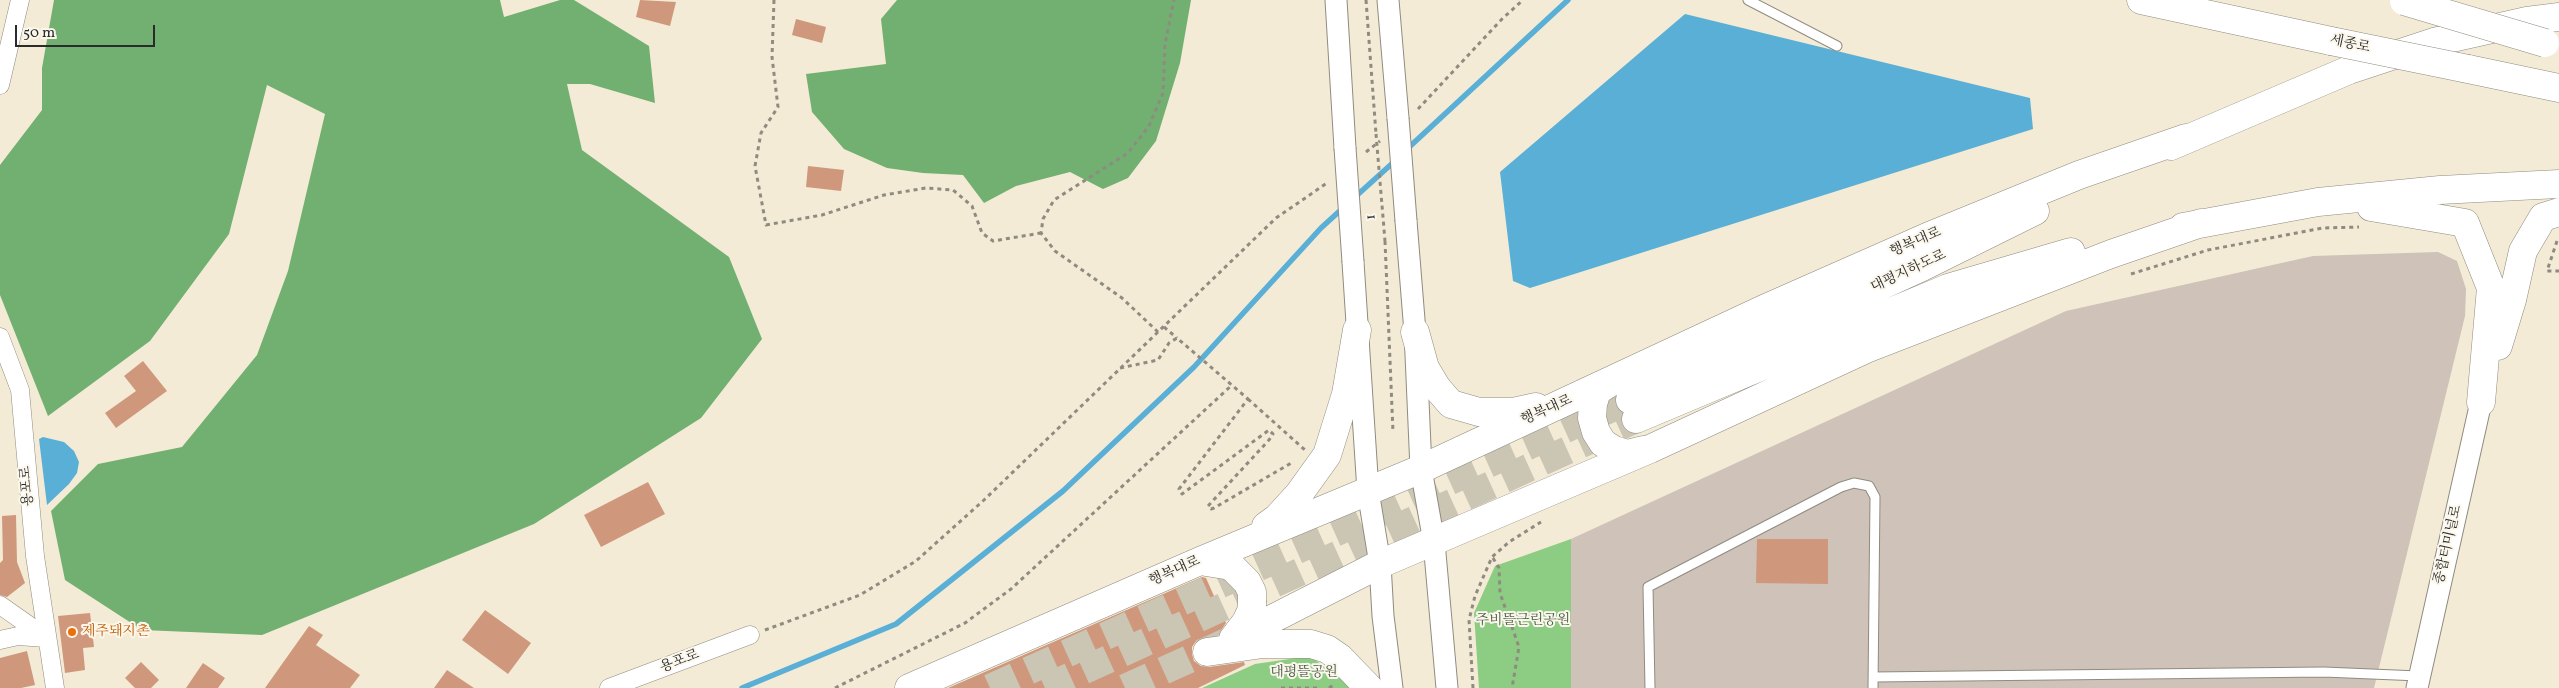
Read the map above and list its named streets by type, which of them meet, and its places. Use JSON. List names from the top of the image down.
{
  "streets": {
    "highway": ["세종로", "행복대로", "대평지하도로"],
    "street": ["용포로", "종합터미널로"],
    "path": ["1"]
  },
  "crossings": [
    ["행복대로", "대평지하도로"]
  ],
  "parks": ["주비뜰근린공원", "대평뜰공원"],
  "places": ["제주돼지촌"],
  "scale_bar": "50 m"
}
